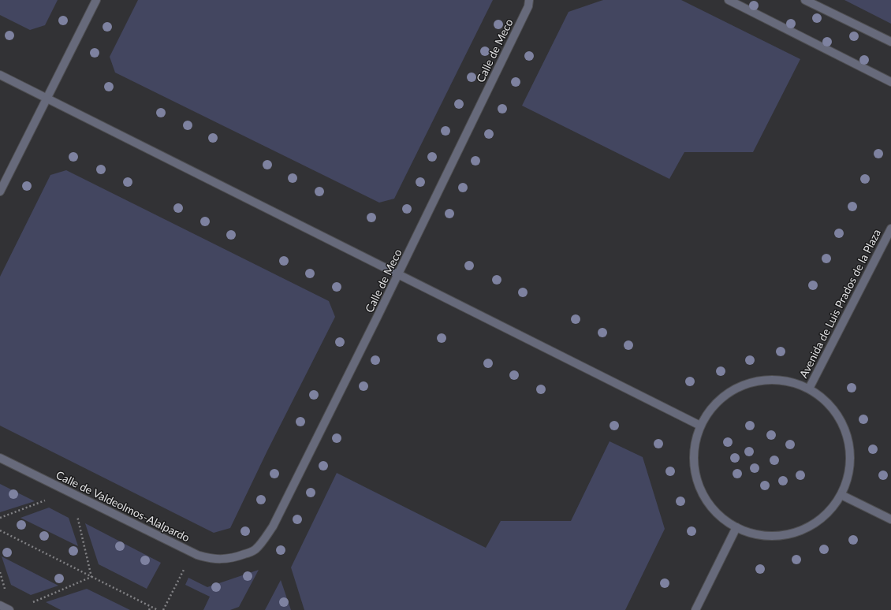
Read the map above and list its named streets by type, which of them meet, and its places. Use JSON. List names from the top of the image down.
{
  "streets": {
    "street": ["Calle de Meco", "Avenida de Luis Prados de la Plaza", "Calle de Valdeolmos-Alalpardo"]
  },
  "crossings": [
    ["Calle de Meco", "Calle de Valdeolmos-Alalpardo"]
  ]
}
